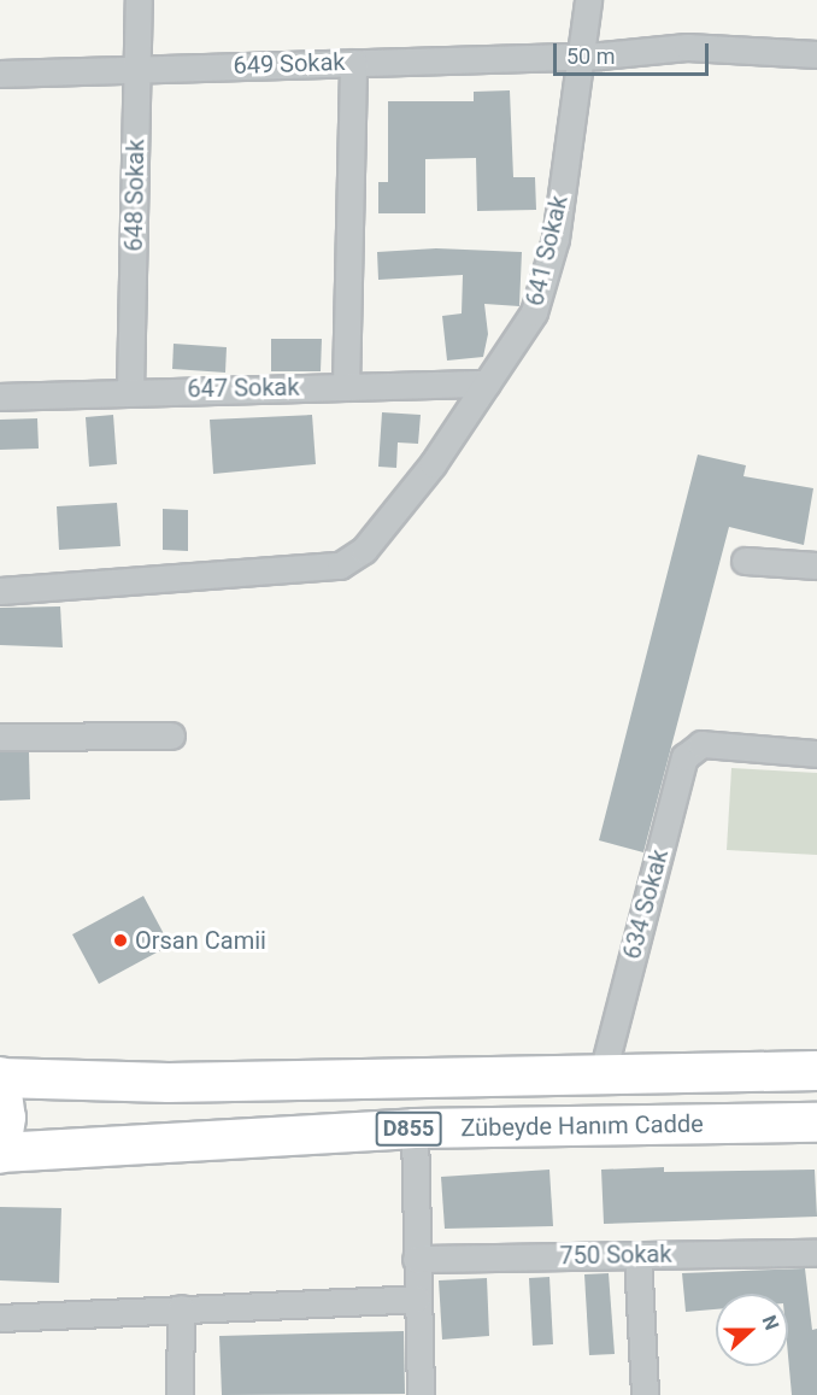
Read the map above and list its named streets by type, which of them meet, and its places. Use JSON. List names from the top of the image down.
{
  "streets": {
    "highway": ["Zübeyde Hanım Cadde", "D855"],
    "street": [
      "649 Sokak",
      "648 Sokak",
      "641 Sokak",
      "647 Sokak",
      "634 Sokak",
      "750 Sokak"
    ]
  },
  "crossings": [
    ["649 Sokak", "648 Sokak"],
    ["649 Sokak", "641 Sokak"],
    ["648 Sokak", "647 Sokak"],
    ["641 Sokak", "647 Sokak"],
    ["634 Sokak", "D855"],
    ["Zübeyde Hanım Cadde", "D855"]
  ],
  "places": ["Orsan Camii"],
  "scale_bar": "50 m",
  "north": "right"
}
